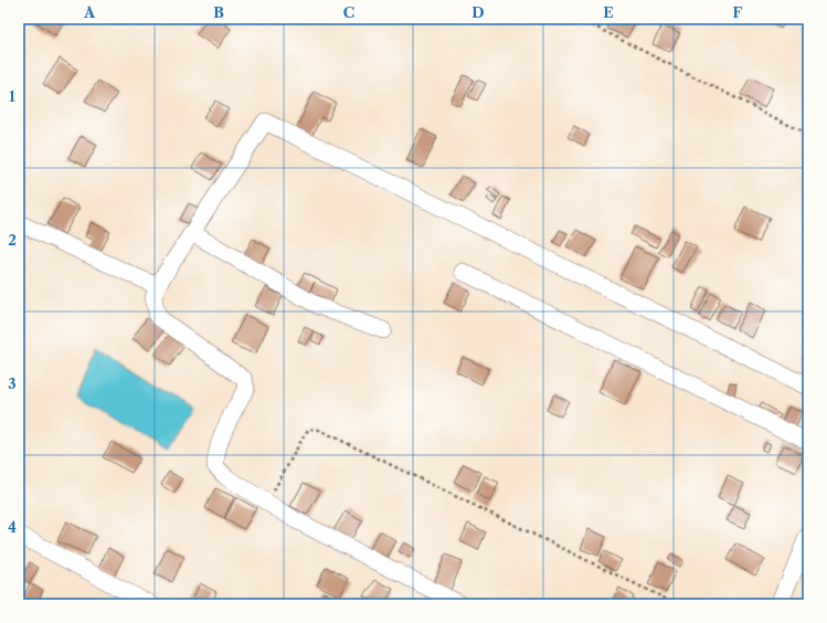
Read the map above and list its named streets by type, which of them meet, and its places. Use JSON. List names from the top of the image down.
{
  "grid": {
    "columns": [
      "A",
      "B",
      "C",
      "D",
      "E",
      "F"
    ],
    "rows": [
      "1",
      "2",
      "3",
      "4"
    ]
  }
}
